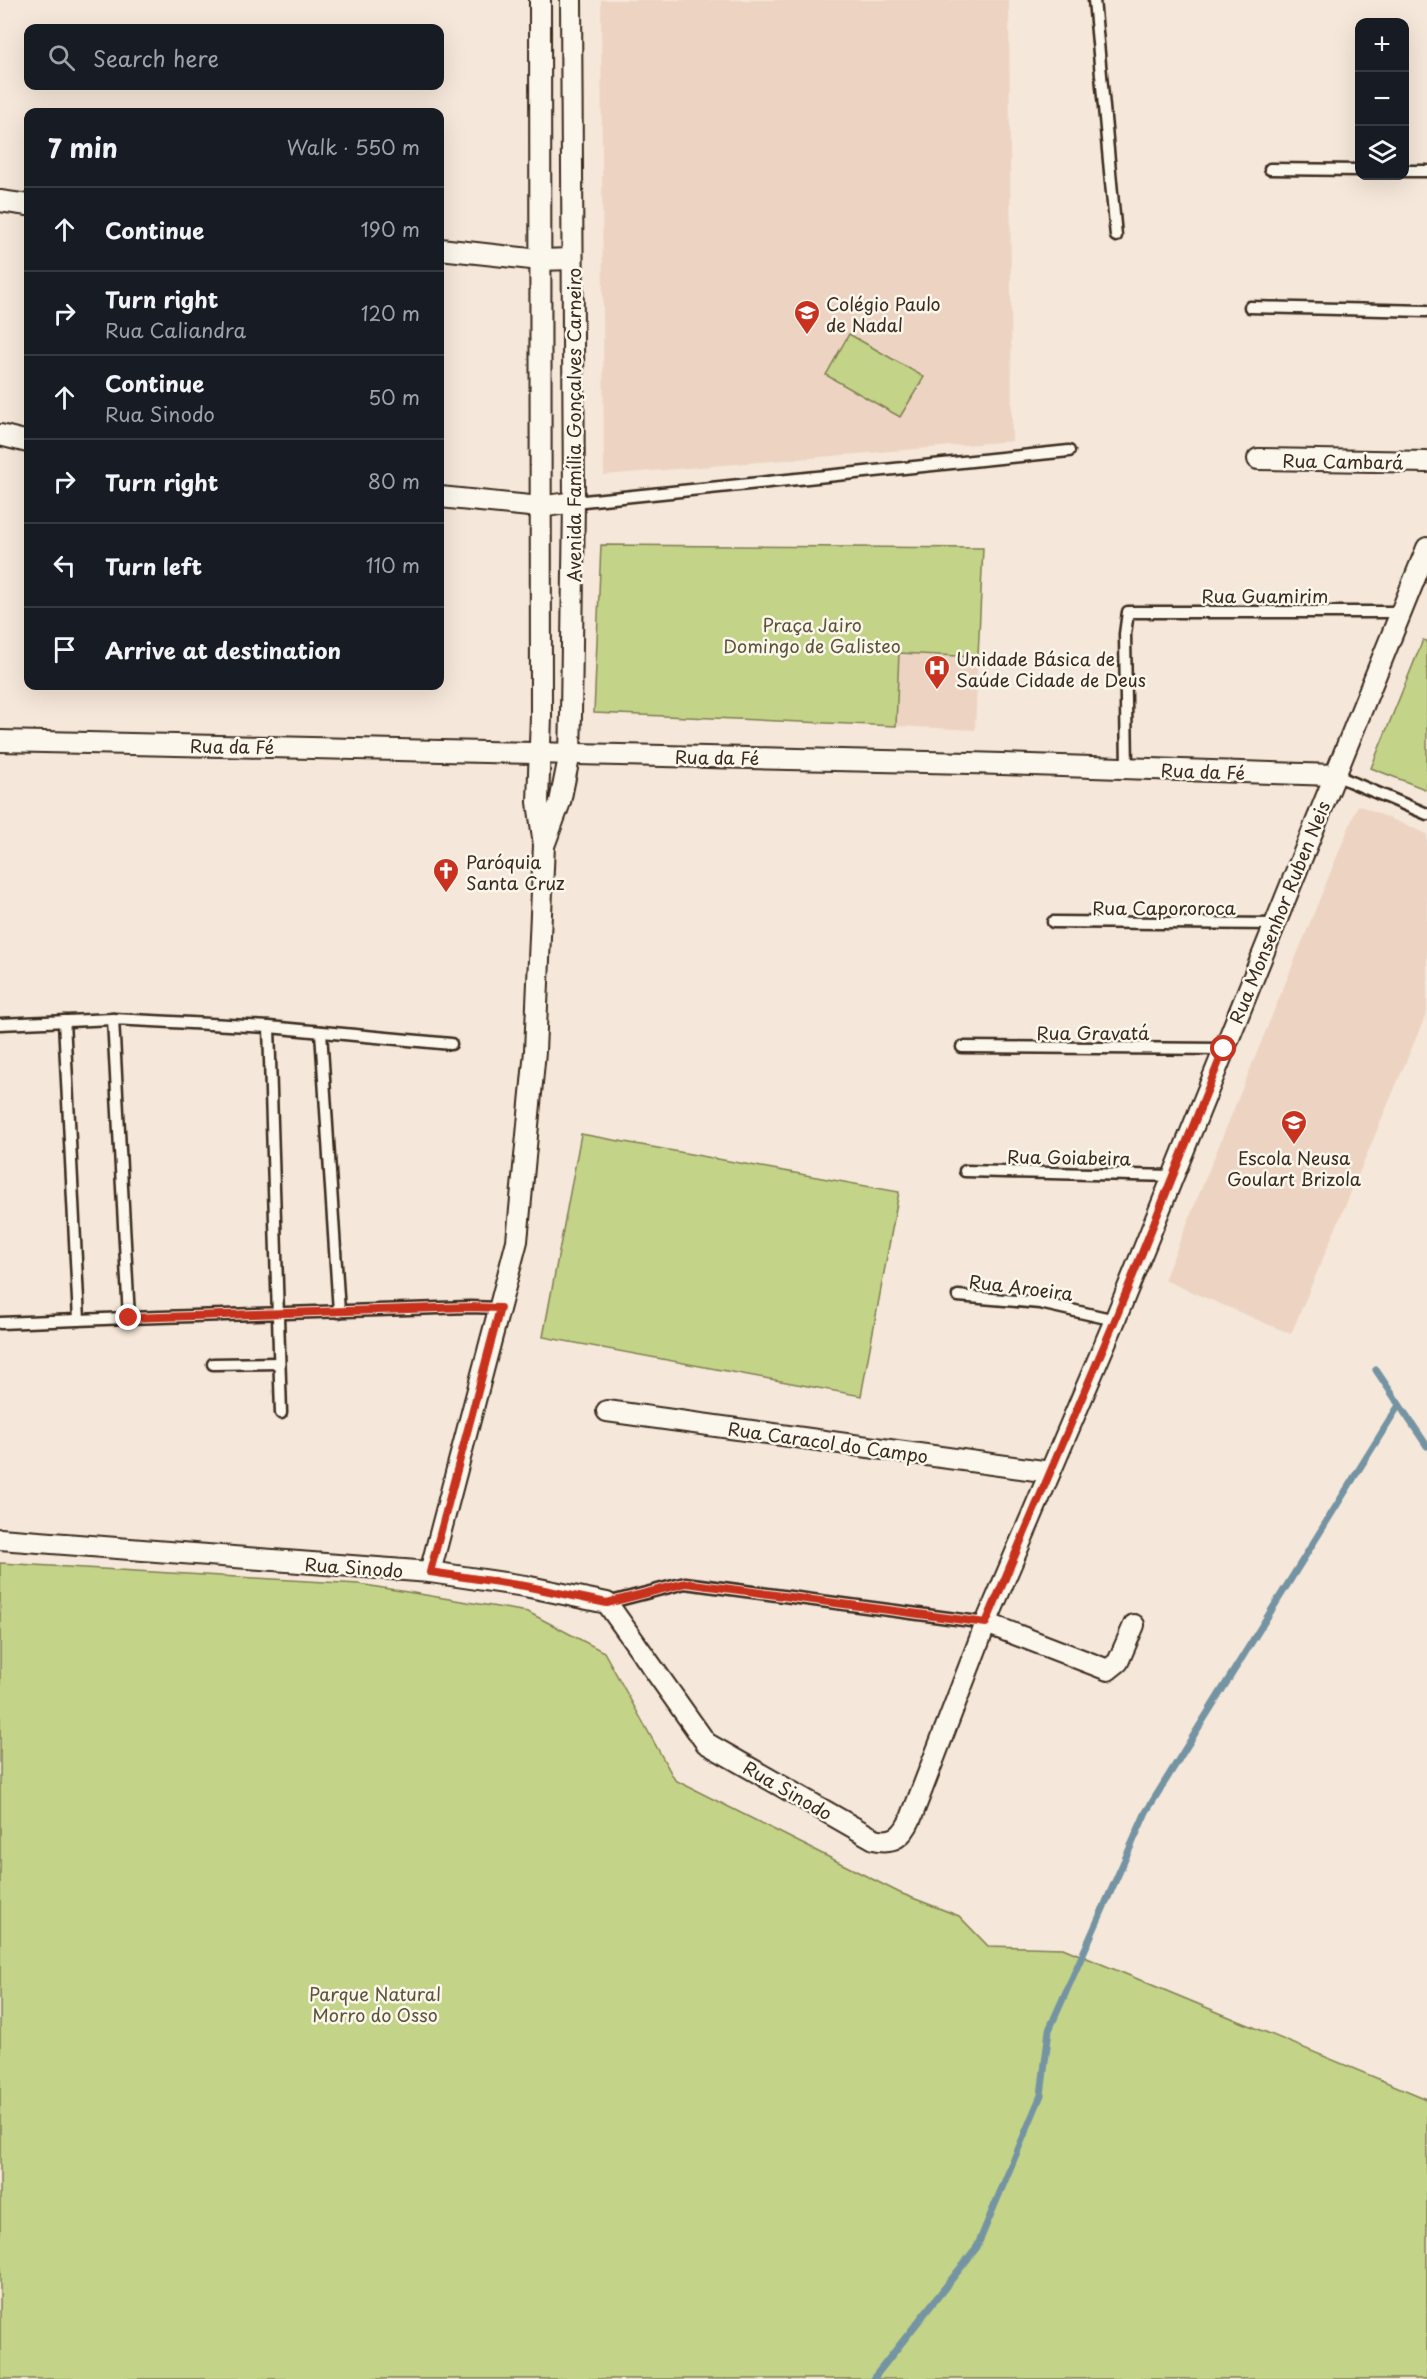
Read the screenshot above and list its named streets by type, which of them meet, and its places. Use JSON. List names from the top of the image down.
{
  "streets": {
    "street": [
      "Avenida Família Gonçalves Carneiro",
      "Rua Cambará",
      "Rua da Fé",
      "Rua Monsenhor Ruben Neis",
      "Rua Caracol do Campo",
      "Rua Sinodo"
    ],
    "lane": [
      "Rua Guamirim",
      "Rua Capororoca",
      "Rua Gravatá",
      "Rua Goiabeira",
      "Rua Aroeira"
    ]
  },
  "crossings": [
    ["Avenida Família Gonçalves Carneiro", "Rua da Fé"],
    ["Avenida Família Gonçalves Carneiro", "Rua Sinodo"],
    ["Rua Guamirim", "Rua da Fé"],
    ["Rua Guamirim", "Rua Monsenhor Ruben Neis"],
    ["Rua da Fé", "Rua Monsenhor Ruben Neis"],
    ["Rua Capororoca", "Rua Monsenhor Ruben Neis"],
    ["Rua Monsenhor Ruben Neis", "Rua Gravatá"],
    ["Rua Monsenhor Ruben Neis", "Rua Goiabeira"],
    ["Rua Monsenhor Ruben Neis", "Rua Aroeira"],
    ["Rua Monsenhor Ruben Neis", "Rua Caracol do Campo"],
    ["Rua Monsenhor Ruben Neis", "Rua Sinodo"]
  ],
  "parks": ["Praça Jairo Domingo de Galisteo", "Parque Natural Morro do Osso"],
  "places": {
    "school or university": ["Colégio Paulo de Nadal", "Escola Neusa Goulart Brizola"],
    "hospital": ["Unidade Básica de Saúde Cidade de Deus"],
    "church": ["Paróquia Santa Cruz"]
  },
  "page": {
    "map_buttons": ["+", "−"],
    "search": "Search here",
    "heading": ["7 min", "Walk · 550 m"],
    "list": [
      ["Continue", "190 m"],
      ["Turn right", "Rua Caliandra", "120 m"],
      ["Continue", "Rua Sinodo", "50 m"],
      ["Turn right", "80 m"],
      ["Turn left", "110 m"],
      "Arrive at destination"
    ]
  }
}
